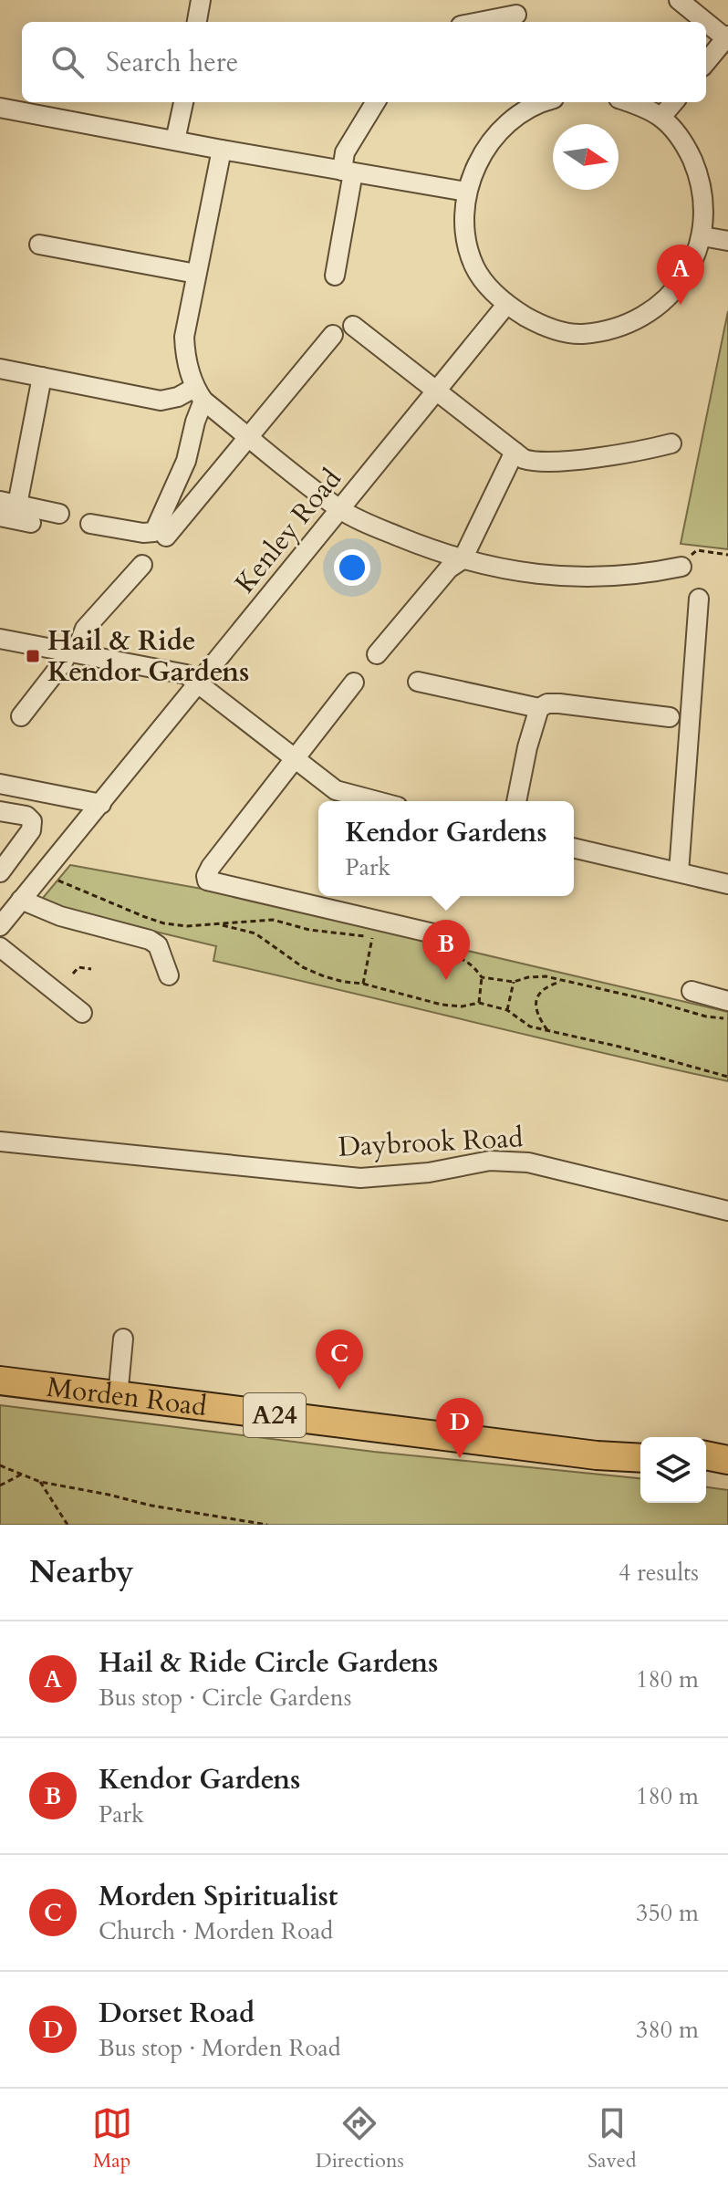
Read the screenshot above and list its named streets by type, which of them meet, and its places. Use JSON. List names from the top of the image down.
{
  "streets": {
    "highway": ["Morden Road", "A24"],
    "street": ["Kenley Road", "Daybrook Road"]
  },
  "places": {
    "transit": ["Hail & Ride Kendor Gardens"]
  },
  "north": "right",
  "page": {
    "search": "Search here",
    "pins": [
      "A",
      "B",
      "C",
      "D"
    ],
    "popup": ["Kendor Gardens", "Park"],
    "heading": ["Nearby", "4 results"],
    "list": [
      {
        "mark": "A",
        "name": "Hail & Ride Circle Gardens",
        "note": "Bus stop · Circle Gardens",
        "value": "180 m"
      },
      {
        "mark": "B",
        "name": "Kendor Gardens",
        "note": "Park",
        "value": "180 m"
      },
      {
        "mark": "C",
        "name": "Morden Spiritualist",
        "note": "Church · Morden Road",
        "value": "350 m"
      },
      {
        "mark": "D",
        "name": "Dorset Road",
        "note": "Bus stop · Morden Road",
        "value": "380 m"
      }
    ],
    "nav": ["Map", "Directions", "Saved"]
  }
}
